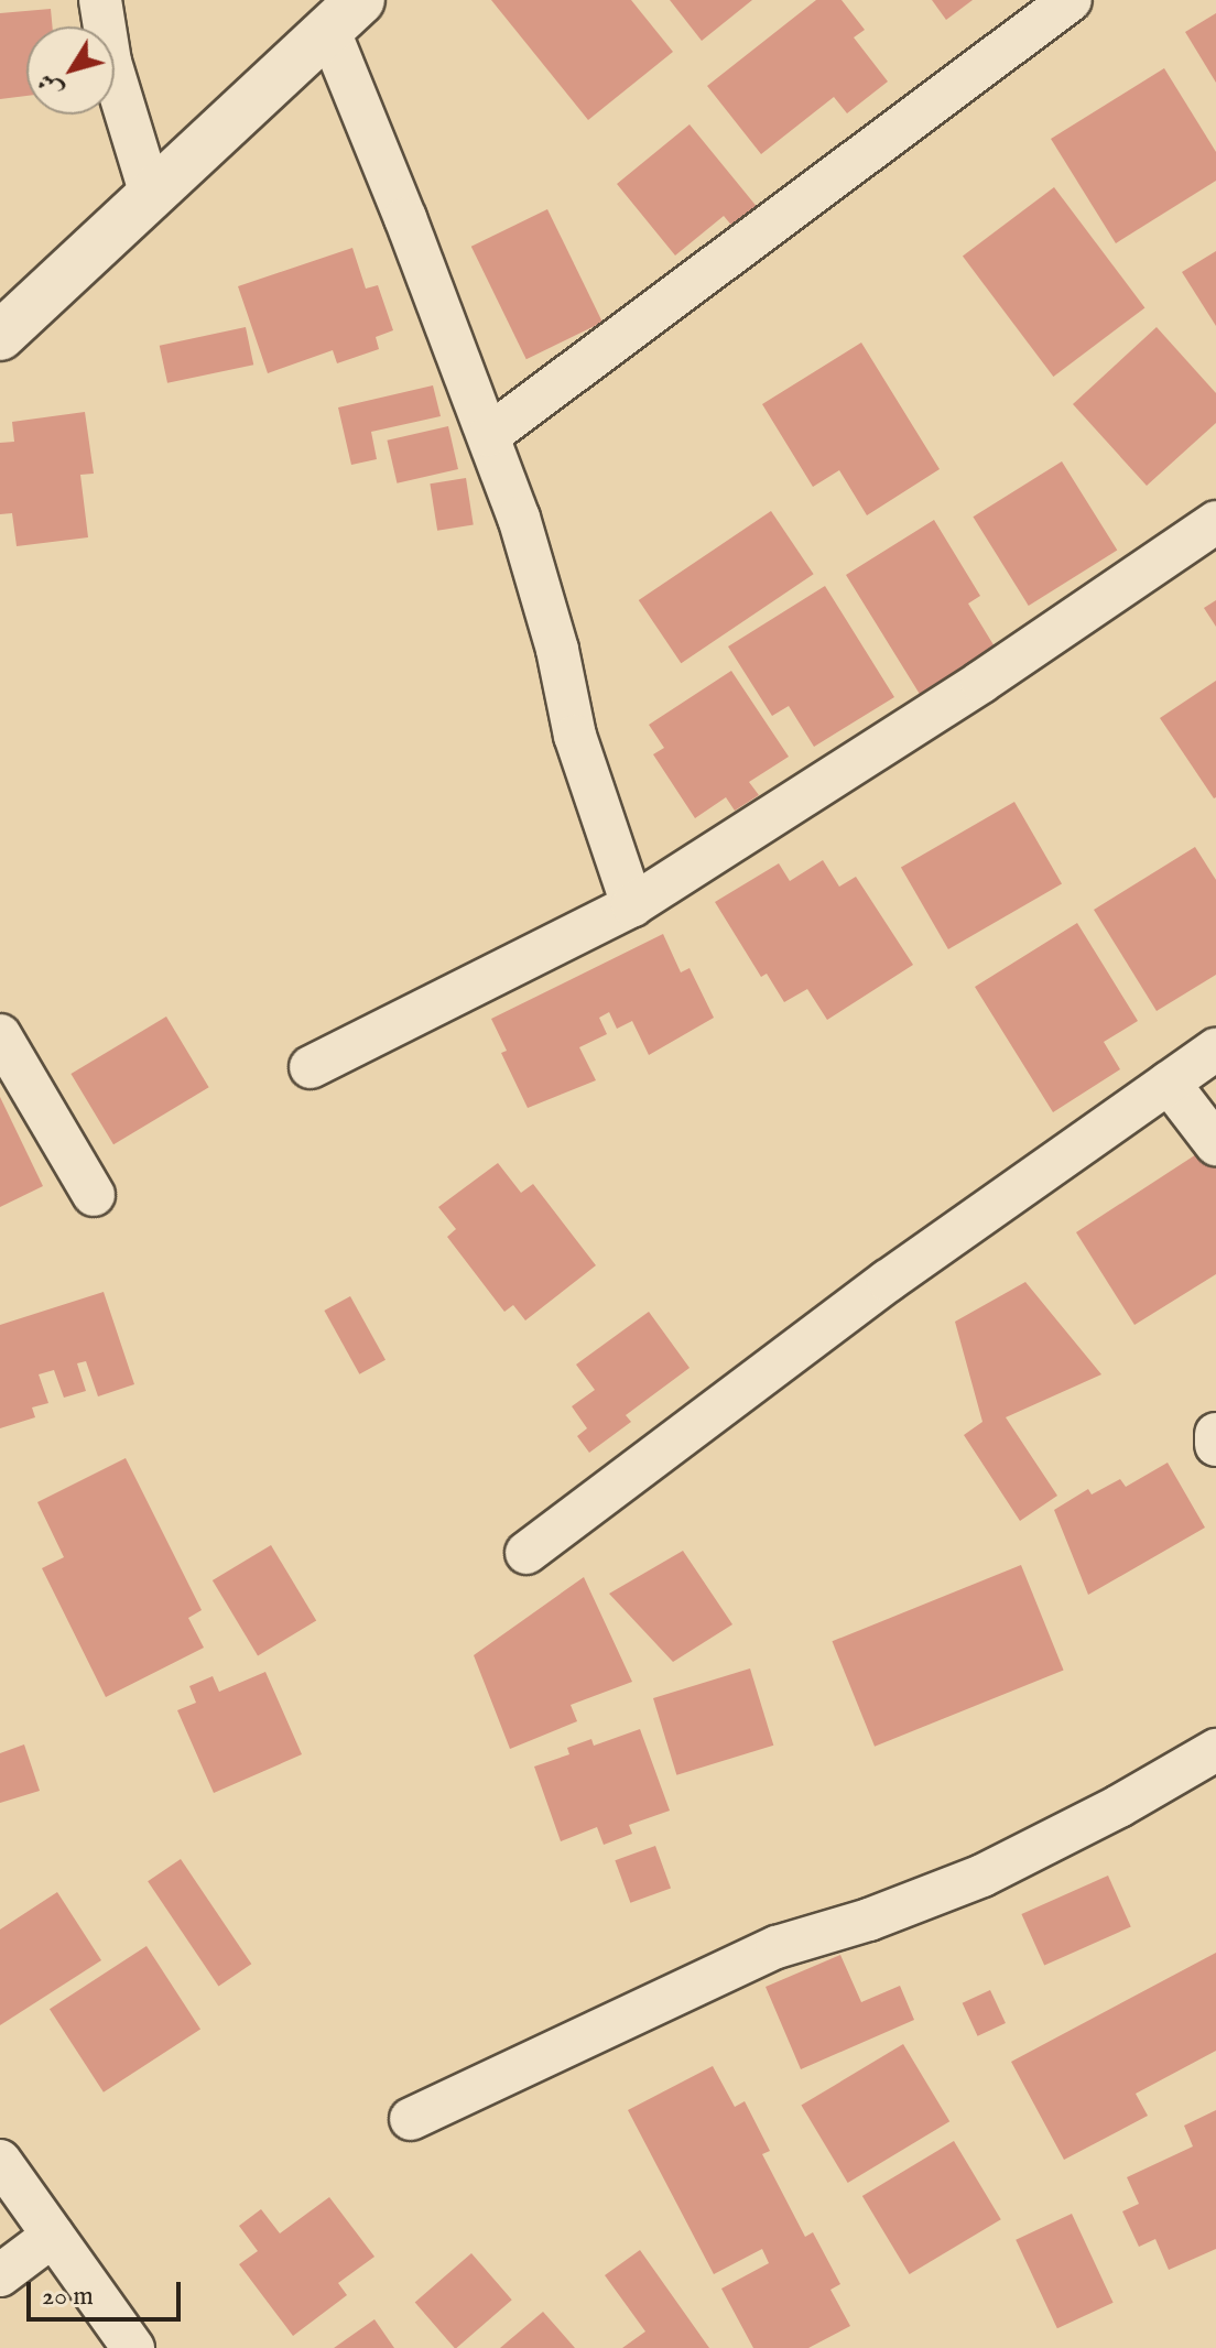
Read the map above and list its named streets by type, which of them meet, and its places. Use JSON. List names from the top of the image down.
{
  "scale_bar": "20 m",
  "north": "bottom left"
}
